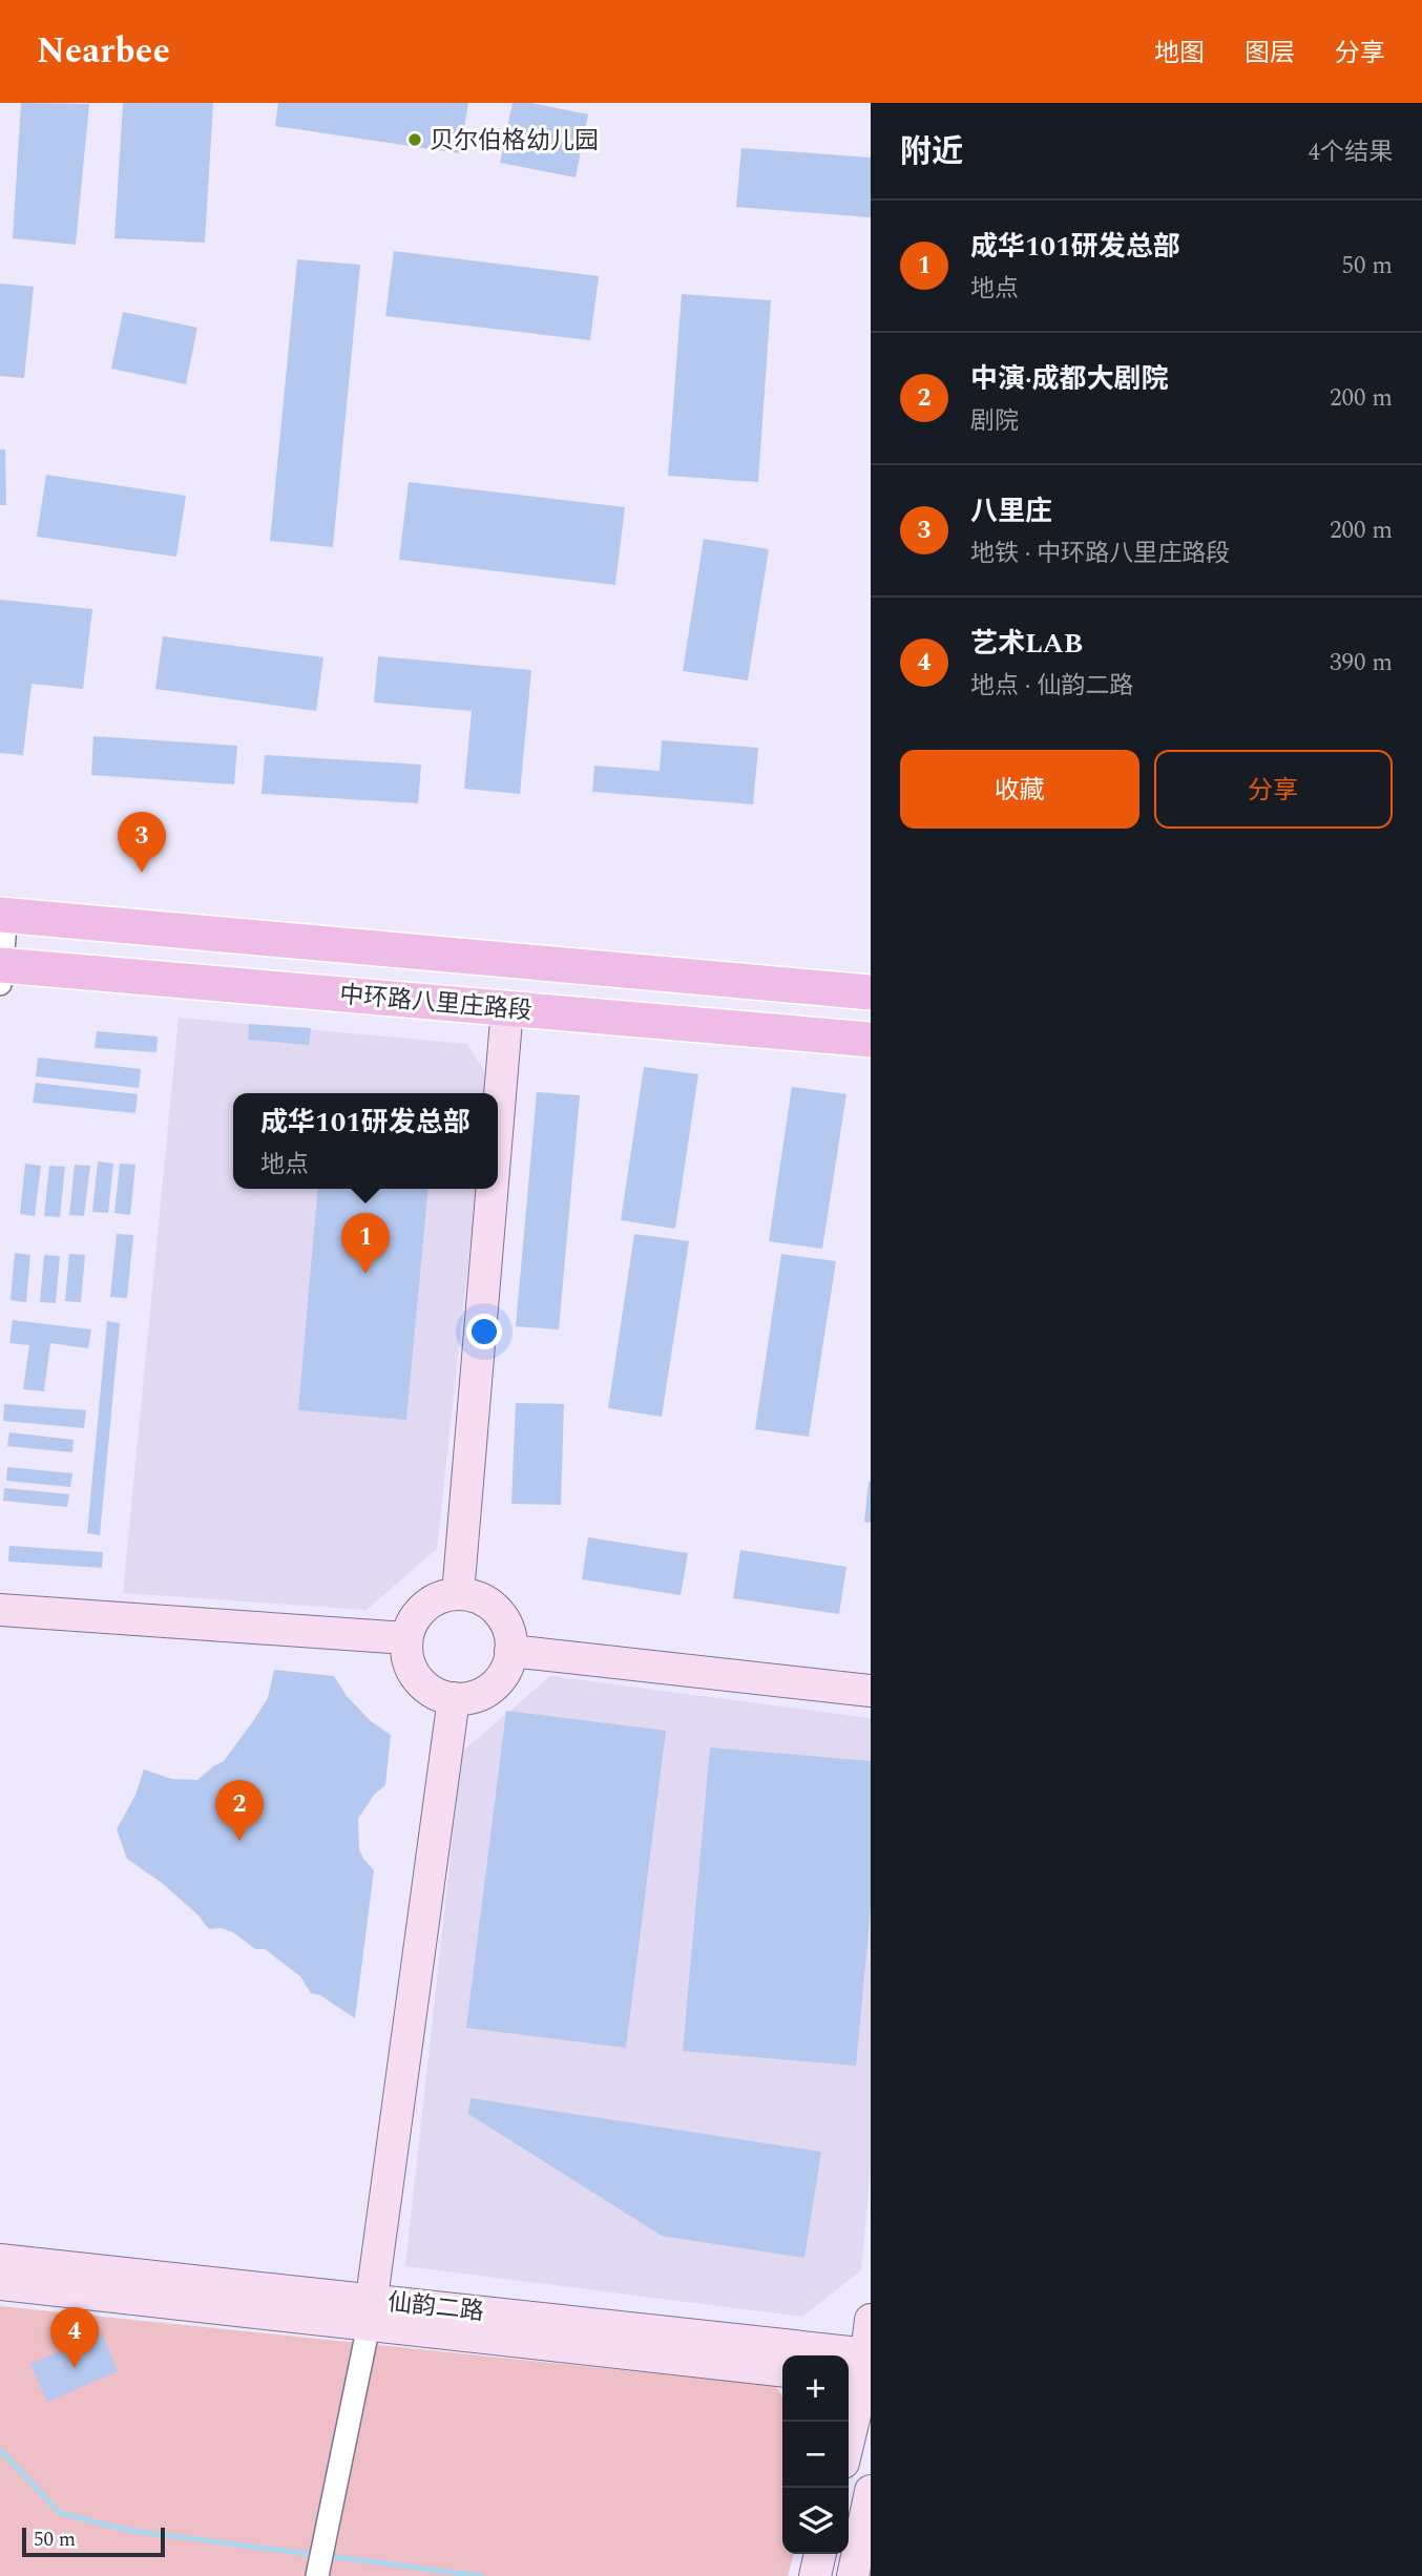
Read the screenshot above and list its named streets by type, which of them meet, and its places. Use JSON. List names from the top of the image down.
{
  "streets": {
    "main road": ["中环路八里庄路段"],
    "street": ["仙韵二路"]
  },
  "places": ["贝尔伯格幼儿园"],
  "scale_bar": "50 m",
  "page": {
    "header": "Nearbee",
    "nav": ["地图", "图层", "分享"],
    "heading": ["附近", "4个结果"],
    "list": [
      {
        "mark": "1",
        "name": "成华101研发总部",
        "note": "地点",
        "value": "50 m"
      },
      {
        "mark": "2",
        "name": "中演·成都大剧院",
        "note": "剧院",
        "value": "200 m"
      },
      {
        "mark": "3",
        "name": "八里庄",
        "note": "地铁 · 中环路八里庄路段",
        "value": "200 m"
      },
      {
        "mark": "4",
        "name": "艺术LAB",
        "note": "地点 · 仙韵二路",
        "value": "390 m"
      }
    ],
    "buttons": ["收藏", "分享"],
    "pins": [
      "3",
      "1",
      "2",
      "4"
    ],
    "popup": ["成华101研发总部", "地点"],
    "map_buttons": ["+", "−"],
    "scale": "50 m"
  }
}
